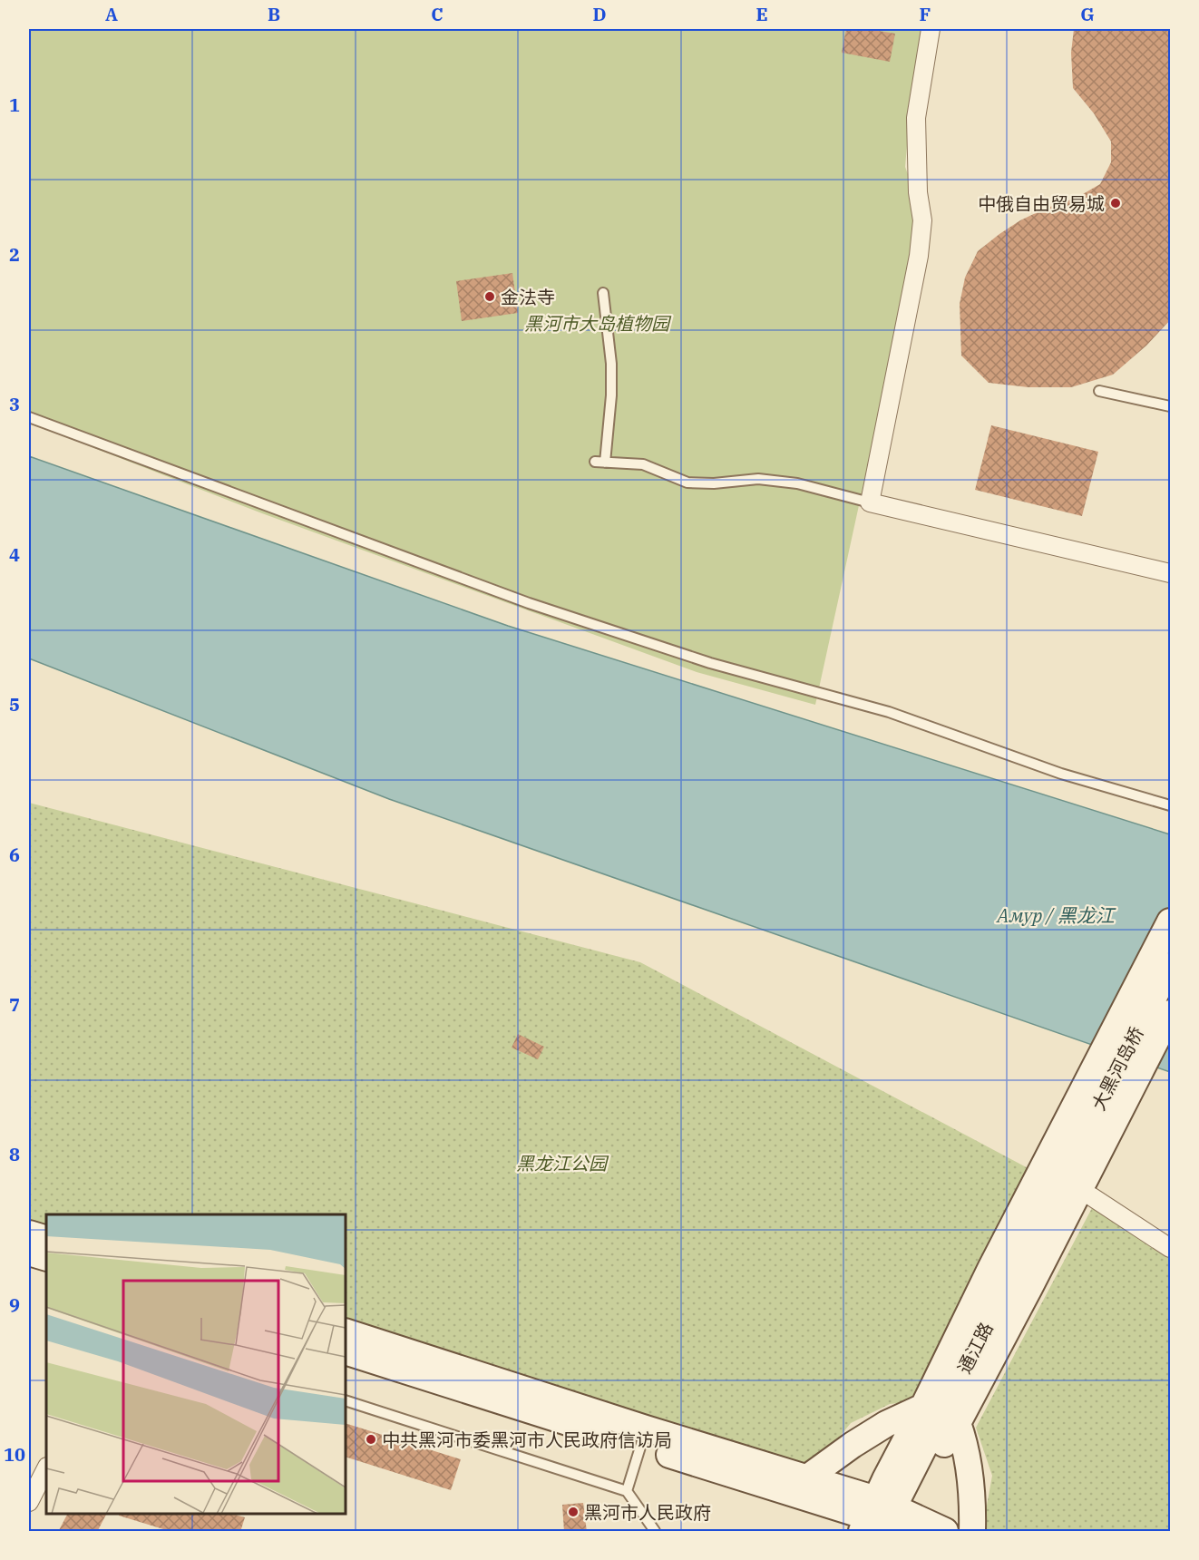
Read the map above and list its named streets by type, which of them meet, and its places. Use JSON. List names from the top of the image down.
{
  "streets": {
    "main road": ["大黑河岛桥", "通江路"]
  },
  "crossings": [
    ["大黑河岛桥", "通江路"]
  ],
  "water": ["Амур / 黑龙江"],
  "parks": ["黑河市大岛植物园", "黑龙江公园"],
  "places": [
    "中俄自由贸易城",
    "金法寺",
    "中共黑河市委黑河市人民政府信访局",
    "黑河市人民政府"
  ],
  "grid": {
    "columns": [
      "A",
      "B",
      "C",
      "D",
      "E",
      "F",
      "G"
    ],
    "rows": [
      "1",
      "2",
      "3",
      "4",
      "5",
      "6",
      "7",
      "8",
      "9",
      "10"
    ]
  }
}
